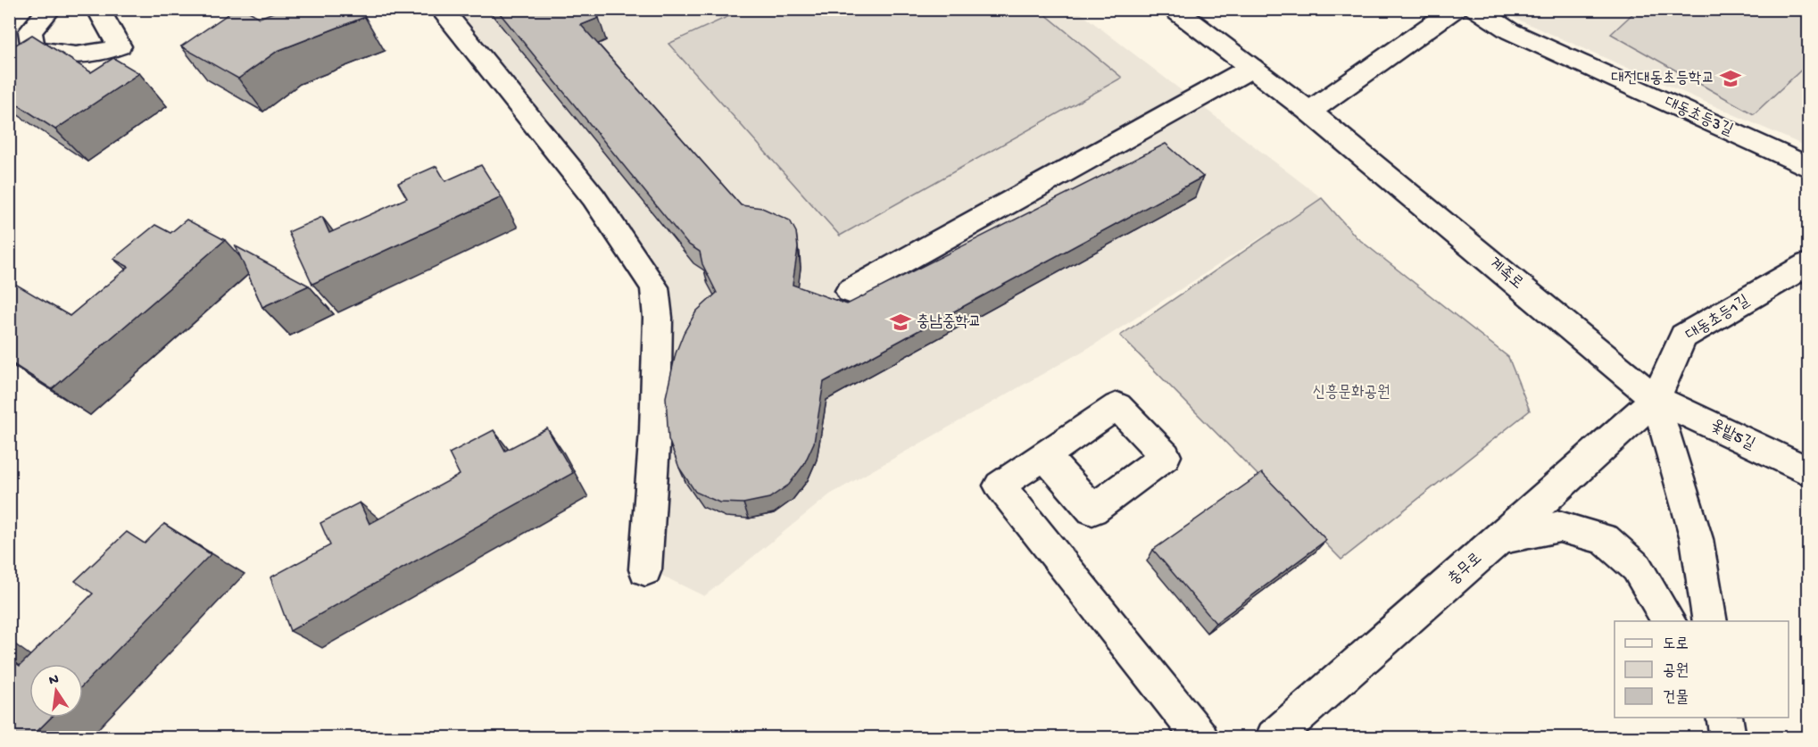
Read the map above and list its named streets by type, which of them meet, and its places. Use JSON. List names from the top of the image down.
{
  "streets": {
    "street": [
      "대동초등3길",
      "계족로",
      "대동초등1길",
      "옻밭5길",
      "충무로"
    ]
  },
  "crossings": [
    ["계족로", "대동초등1길"],
    ["계족로", "옻밭5길"],
    ["계족로", "충무로"],
    ["대동초등1길", "옻밭5길"],
    ["대동초등1길", "충무로"],
    ["옻밭5길", "충무로"]
  ],
  "parks": ["신흥문화공원"],
  "places": {
    "school or university": ["대전대동초등학교", "충남중학교"]
  },
  "legend": ["도로", "공원", "건물"],
  "north": "top"
}
